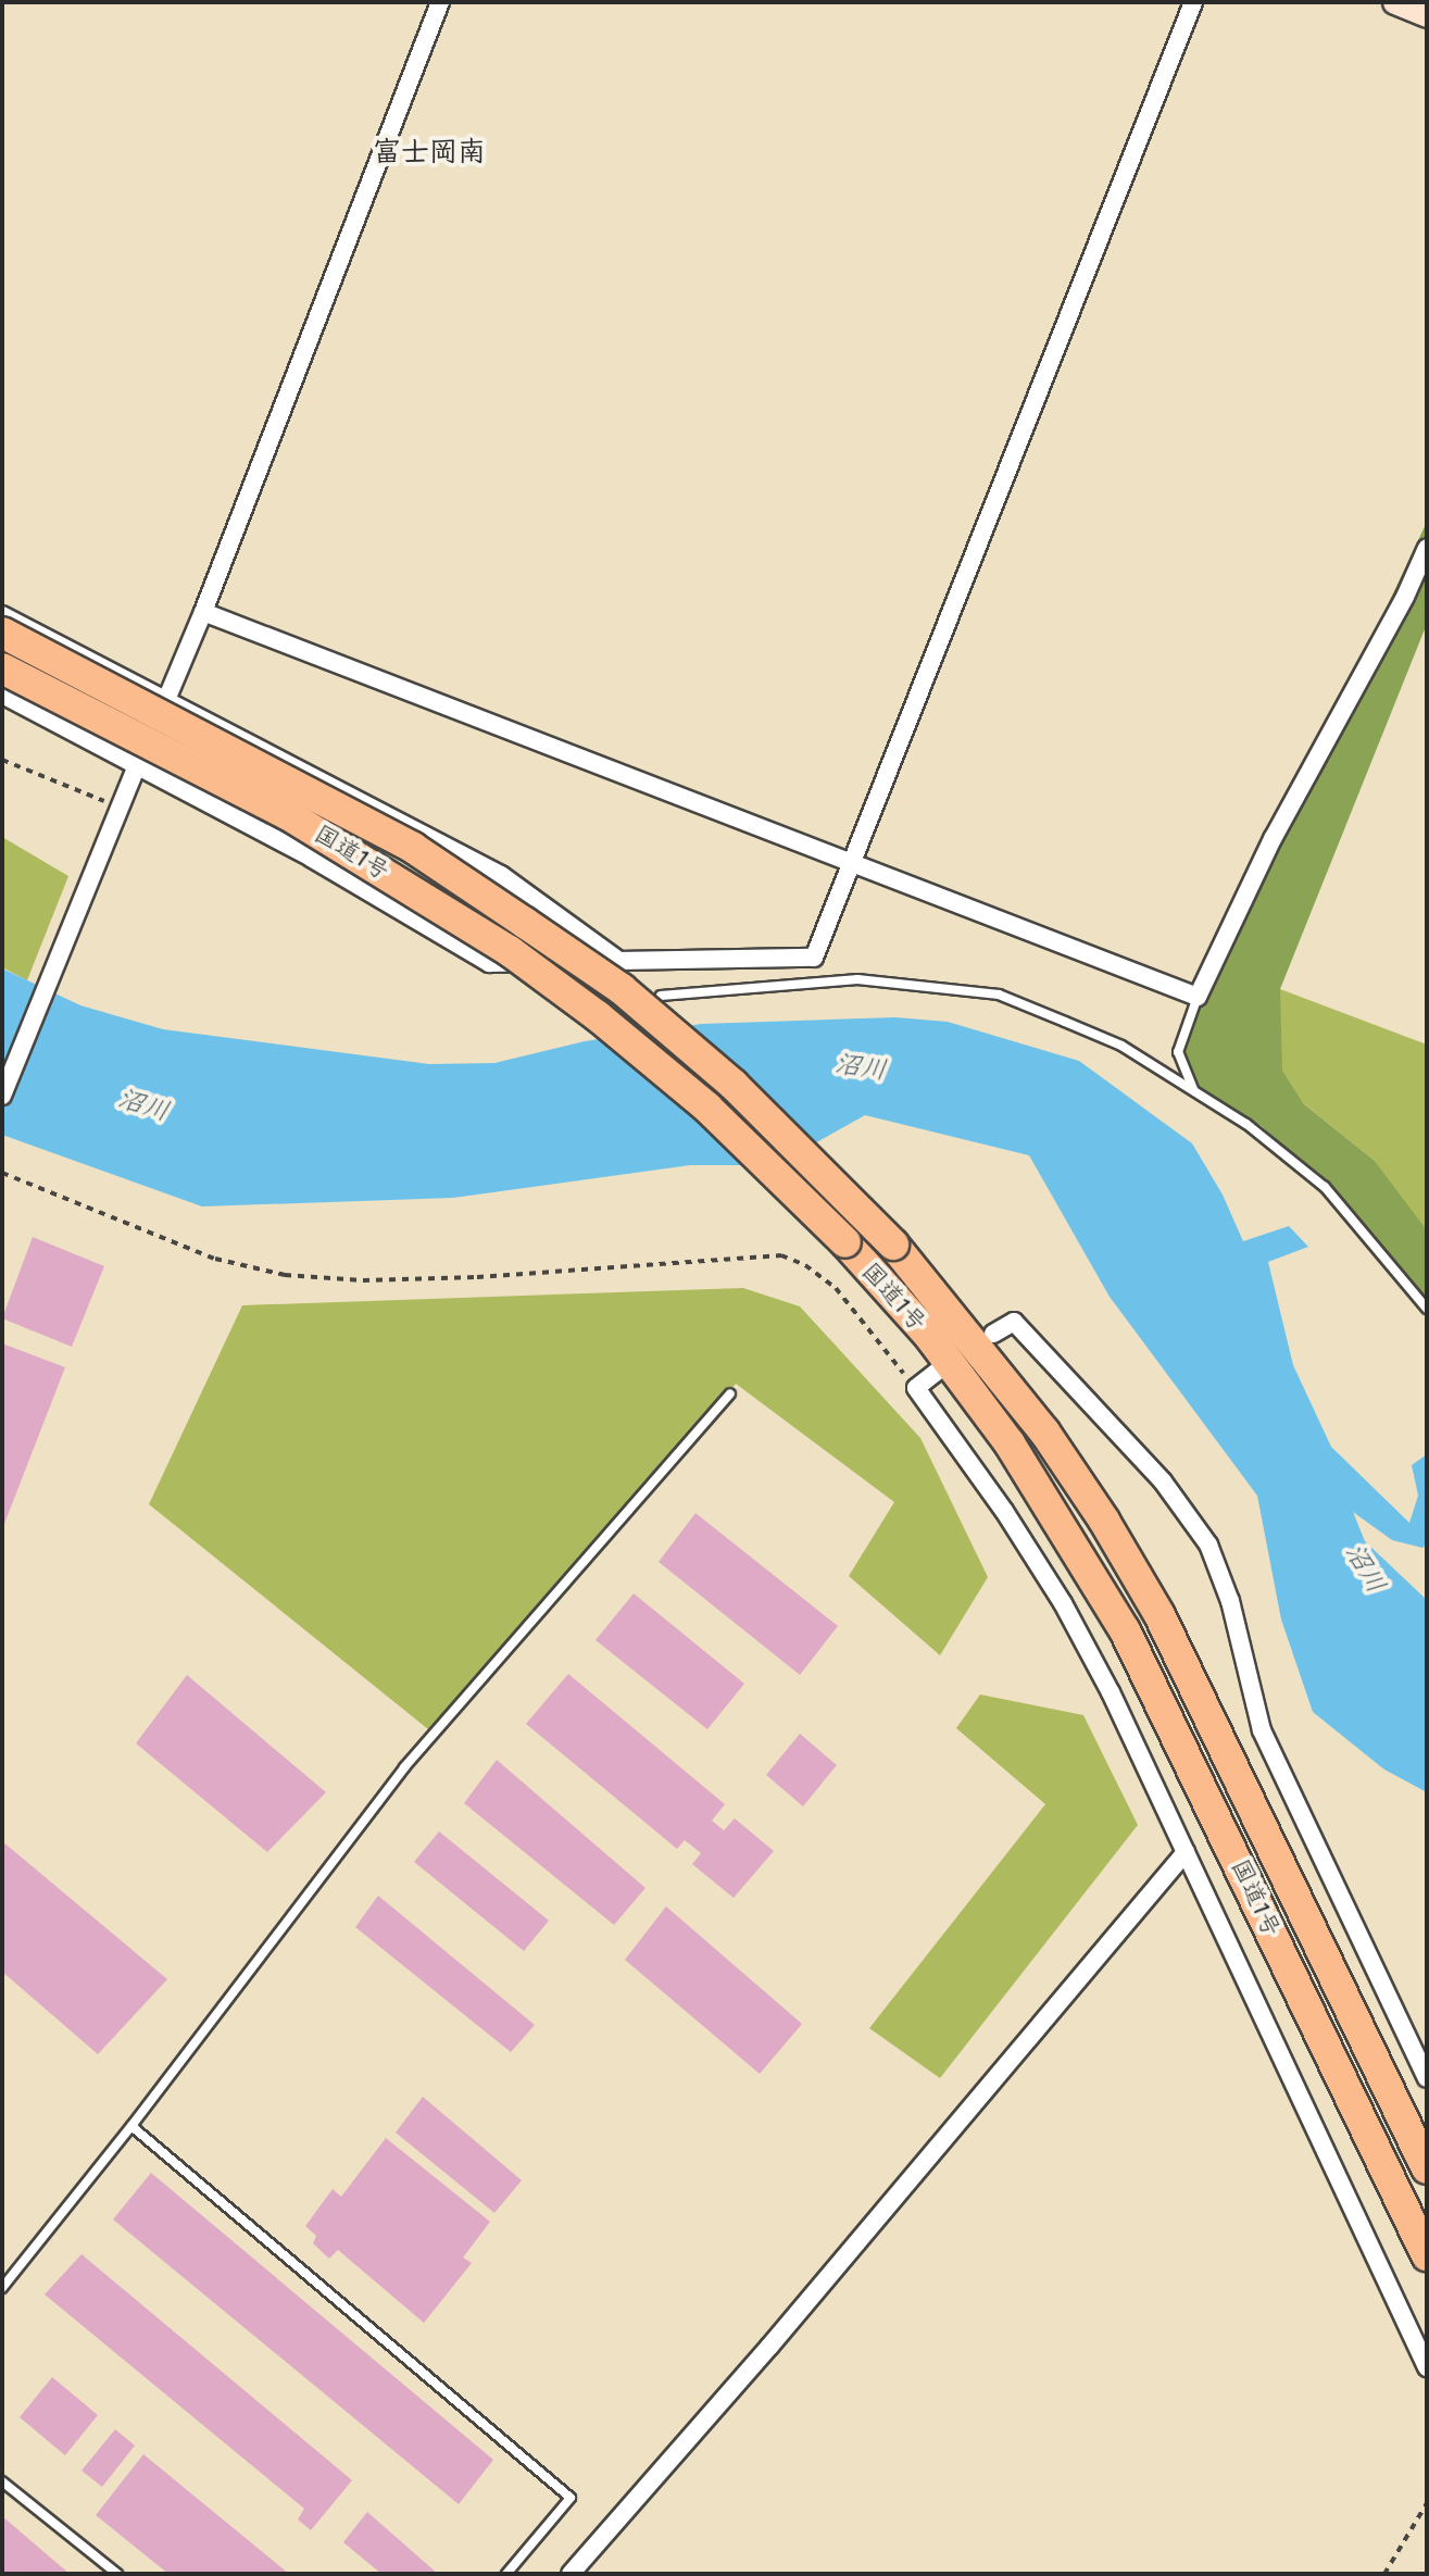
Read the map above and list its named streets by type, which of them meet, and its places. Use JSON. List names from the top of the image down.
{
  "streets": {
    "highway": ["国道1号"]
  },
  "districts": ["富士岡南"],
  "water": ["沼川"]
}
